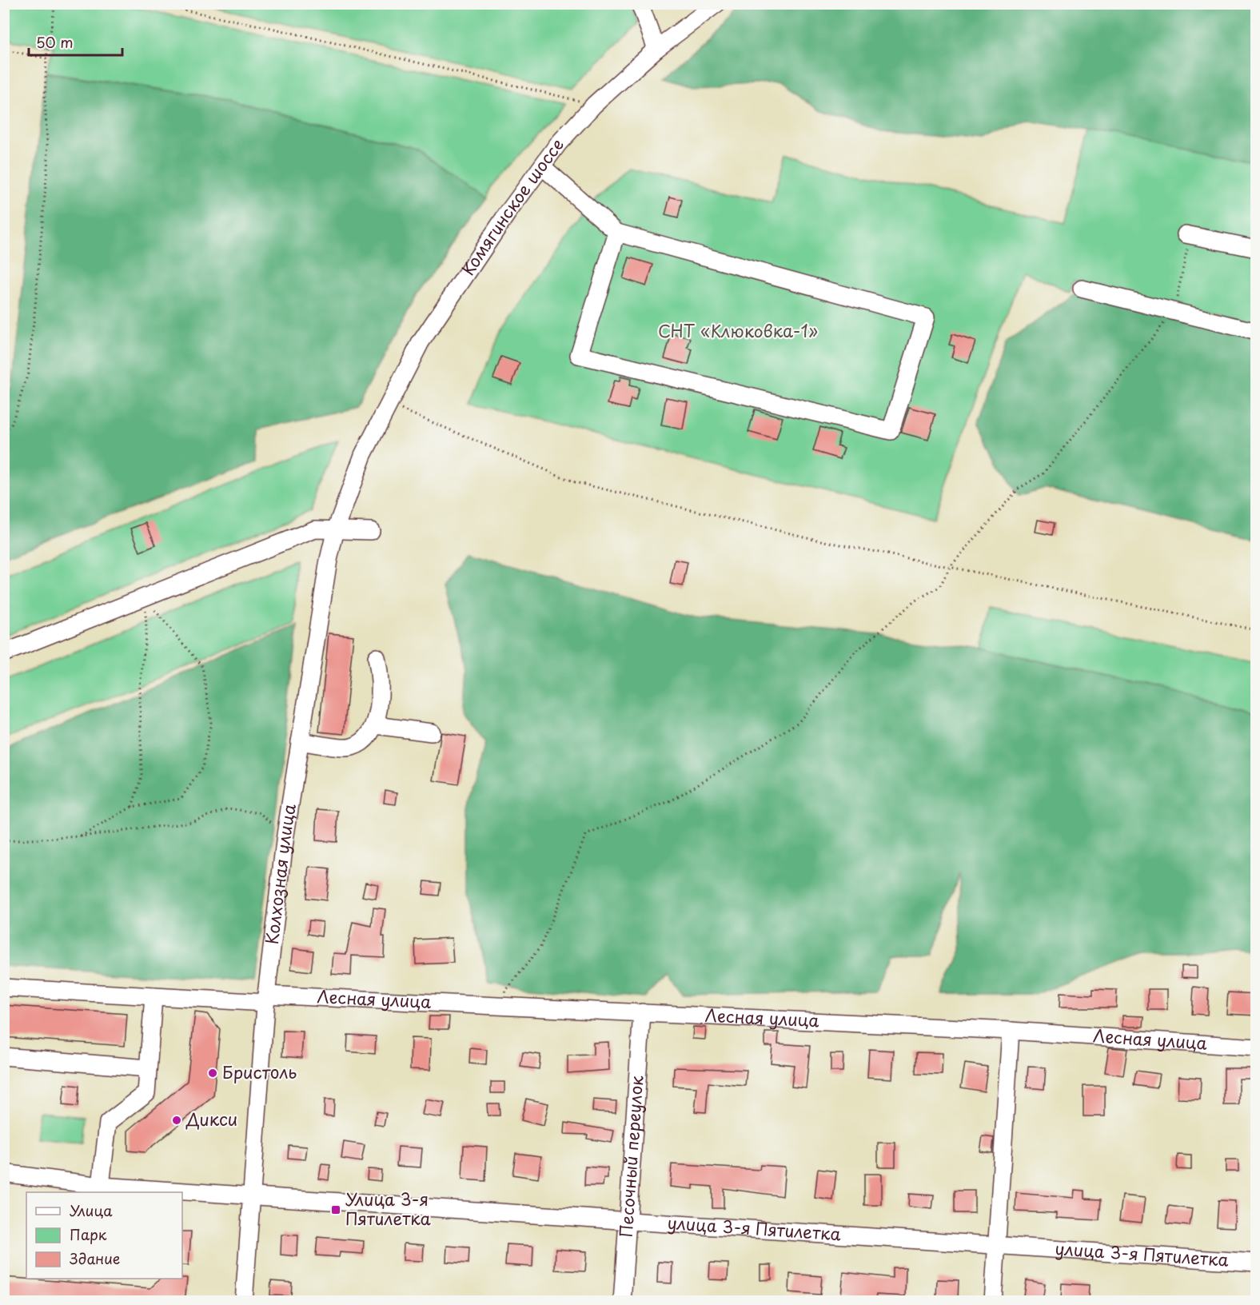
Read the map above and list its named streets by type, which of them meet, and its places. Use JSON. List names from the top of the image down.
{
  "streets": {
    "street": [
      "Комягинское шоссе",
      "Колхозная улица",
      "Лесная улица",
      "Песочный переулок",
      "улица 3-я Пятилетка"
    ]
  },
  "crossings": [
    ["Комягинское шоссе", "Колхозная улица"],
    ["Колхозная улица", "Лесная улица"],
    ["Колхозная улица", "улица 3-я Пятилетка"],
    ["Лесная улица", "Песочный переулок"],
    ["Песочный переулок", "улица 3-я Пятилетка"]
  ],
  "parks": ["СНТ «Клюковка-1»"],
  "places": {
    "other": ["Бристоль", "Дикси"],
    "transit": ["Улица 3-я Пятилетка"]
  },
  "legend": ["Улица", "Парк", "Здание"],
  "scale_bar": "50 m"
}
